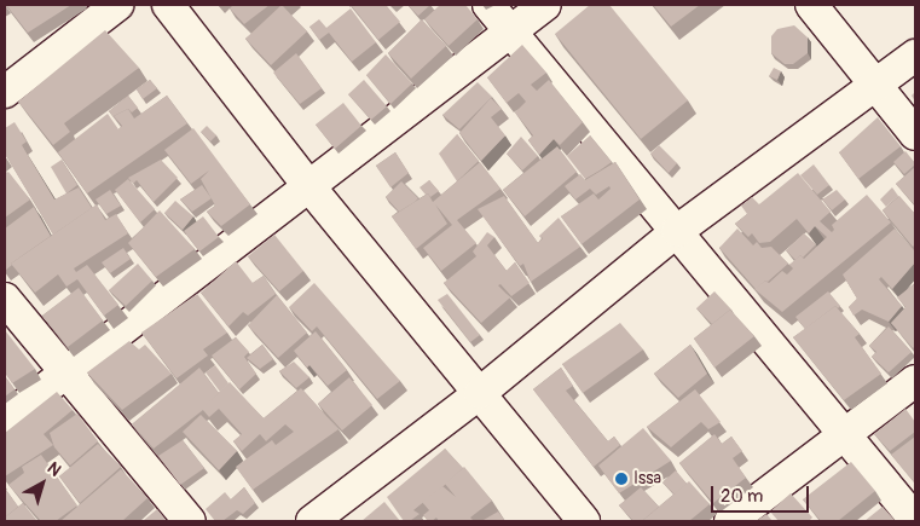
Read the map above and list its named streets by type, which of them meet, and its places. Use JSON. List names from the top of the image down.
{
  "places": ["Issa"],
  "scale_bar": "20 m",
  "north": "top right"
}
